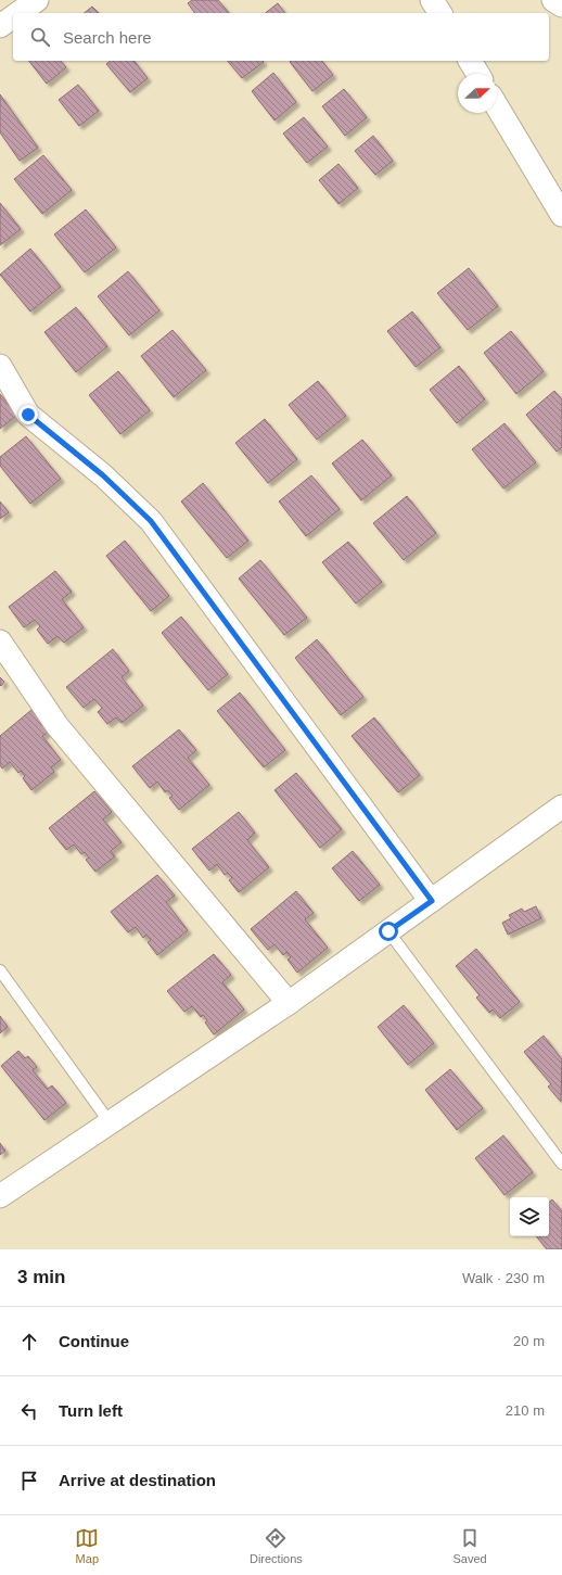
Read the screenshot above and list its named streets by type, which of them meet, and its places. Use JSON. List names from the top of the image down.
{
  "north": "right",
  "page": {
    "search": "Search here",
    "heading": ["3 min", "Walk · 230 m"],
    "list": [
      ["Continue", "20 m"],
      ["Turn left", "210 m"],
      "Arrive at destination"
    ],
    "nav": ["Map", "Directions", "Saved"]
  }
}
